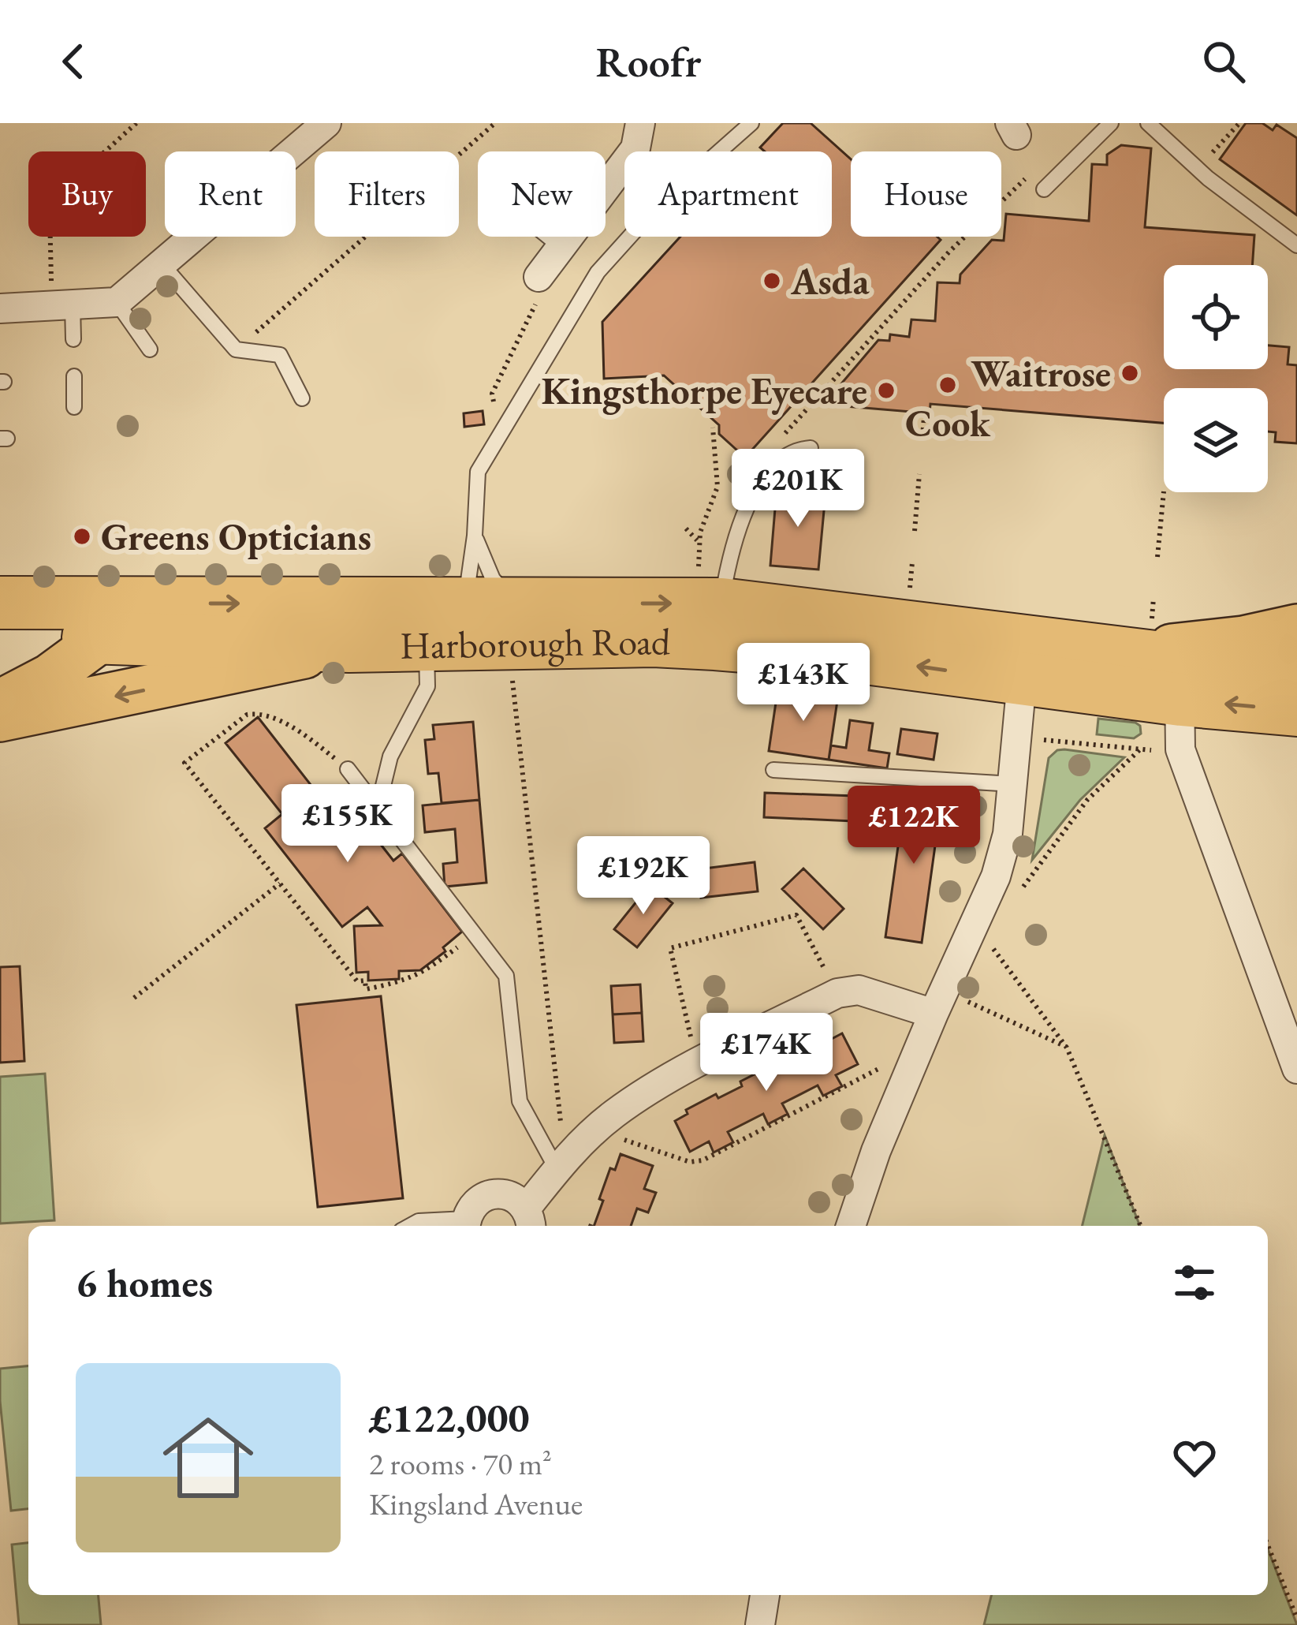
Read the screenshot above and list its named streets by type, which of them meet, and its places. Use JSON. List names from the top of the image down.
{
  "streets": {
    "highway": ["Harborough Road"]
  },
  "places": [
    "Asda",
    "Waitrose",
    "Cook",
    "Kingsthorpe Eyecare",
    "Greens Opticians"
  ],
  "page": {
    "header": "Roofr",
    "chip": [
      "Buy",
      "Rent",
      "Filters",
      "New",
      "Apartment",
      "House"
    ],
    "price": [
      "£201K",
      "£143K",
      "£155K",
      "£122K",
      "£192K",
      "£174K"
    ],
    "heading": "6 homes",
    "list": [
      {
        "name": "£122,000",
        "note": "2 rooms · 70 m² · Kingsland Avenue"
      }
    ]
  }
}
